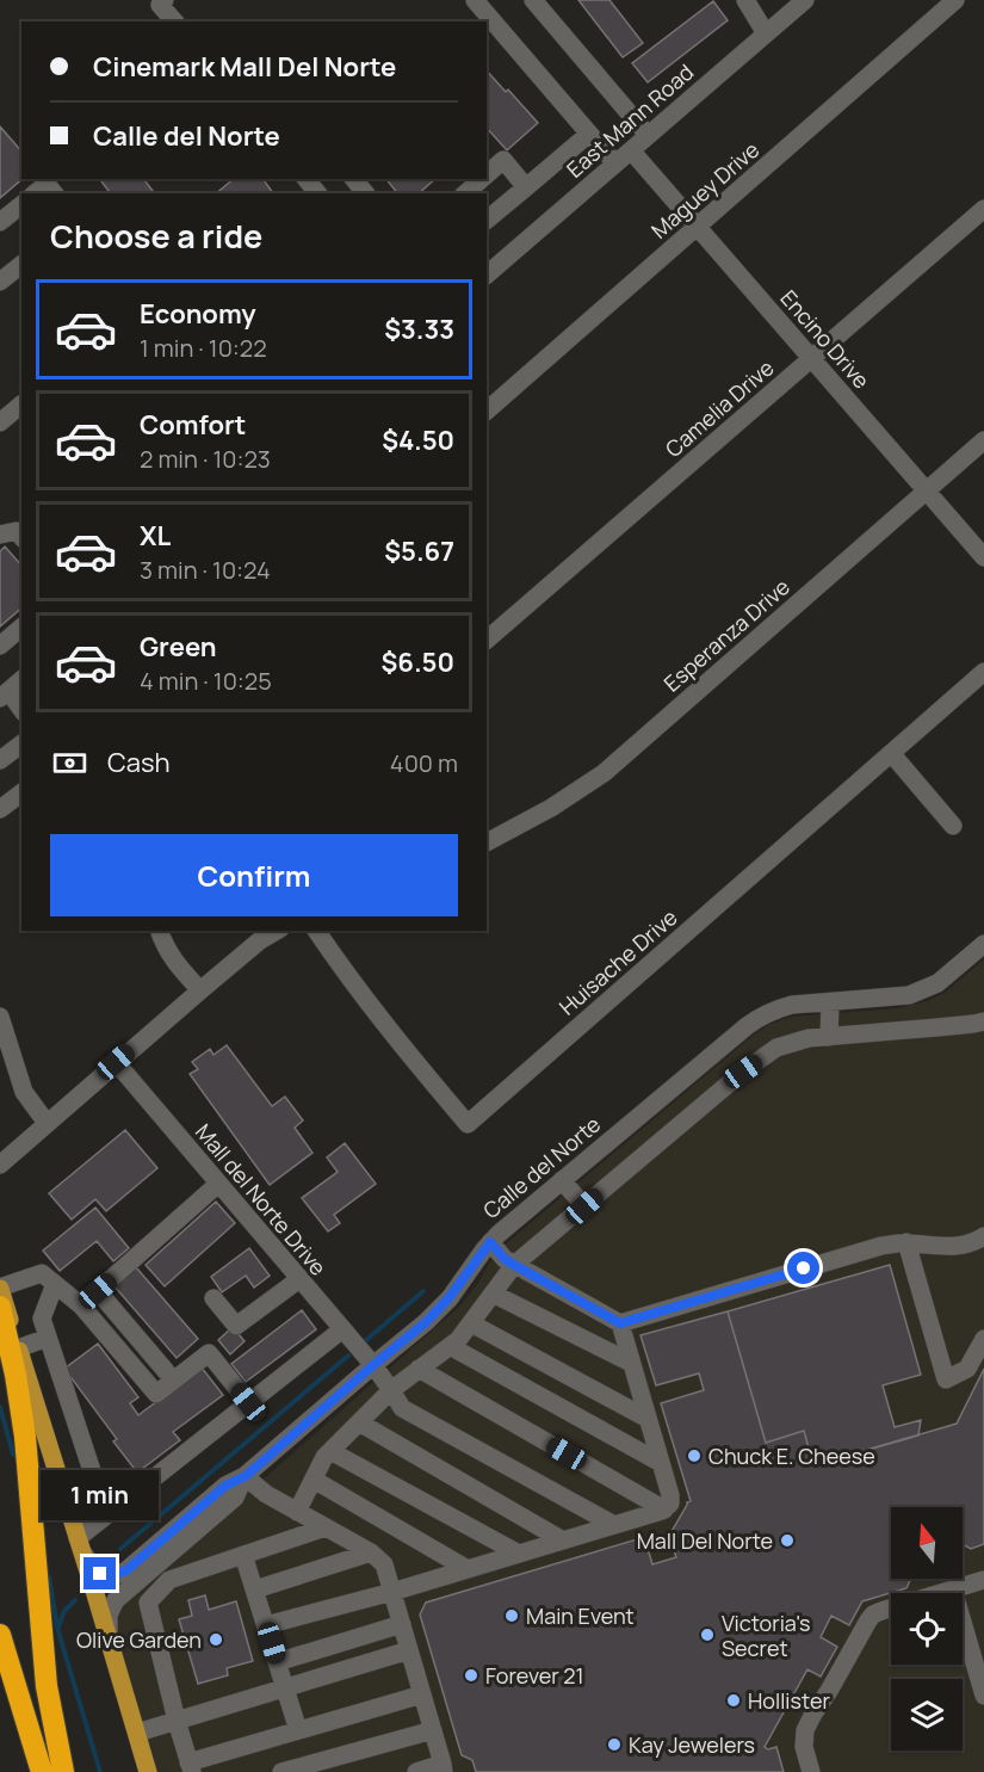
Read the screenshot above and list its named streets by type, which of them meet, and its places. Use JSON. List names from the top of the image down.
{
  "streets": {
    "street": [
      "East Mann Road",
      "Maguey Drive",
      "Encino Drive",
      "Camelia Drive",
      "Esperanza Drive",
      "Huisache Drive",
      "Calle del Norte",
      "Mall del Norte Drive"
    ]
  },
  "crossings": [
    ["East Mann Road", "Encino Drive"],
    ["Maguey Drive", "Encino Drive"],
    ["Encino Drive", "Camelia Drive"],
    ["Encino Drive", "Esperanza Drive"],
    ["Calle del Norte", "Mall del Norte Drive"]
  ],
  "places": [
    "Chuck E. Cheese",
    "Mall Del Norte",
    "Main Event",
    "Victoria's Secret",
    "Olive Garden",
    "Forever 21",
    "Hollister",
    "Kay Jewelers"
  ],
  "north": "top",
  "page": {
    "banner": ["Cinemark Mall Del Norte", "Calle del Norte"],
    "heading": "Choose a ride",
    "list": [
      {
        "name": "Economy",
        "note": "1 min · 10:22",
        "value": "$3.33"
      },
      {
        "name": "Comfort",
        "note": "2 min · 10:23",
        "value": "$4.50"
      },
      {
        "name": "XL",
        "note": "3 min · 10:24",
        "value": "$5.67"
      },
      {
        "name": "Green",
        "note": "4 min · 10:25",
        "value": "$6.50"
      }
    ],
    "pay": ["Cash", "400 m"],
    "buttons": "Confirm",
    "bubble": "1 min"
  }
}
